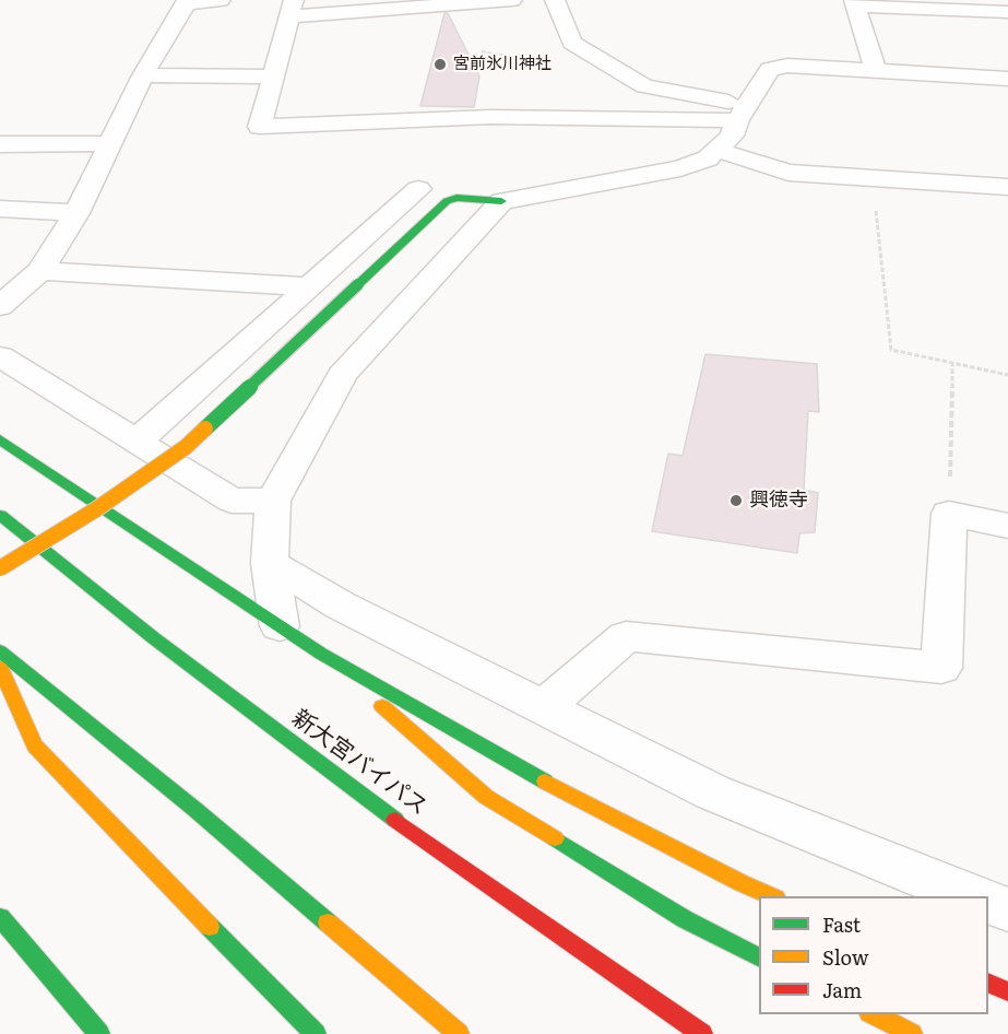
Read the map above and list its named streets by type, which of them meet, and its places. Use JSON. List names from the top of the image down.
{
  "streets": {
    "main road": ["新大宮バイパス"]
  },
  "places": ["宮前氷川神社", "興徳寺"],
  "legend": ["Fast", "Slow", "Jam"]
}
